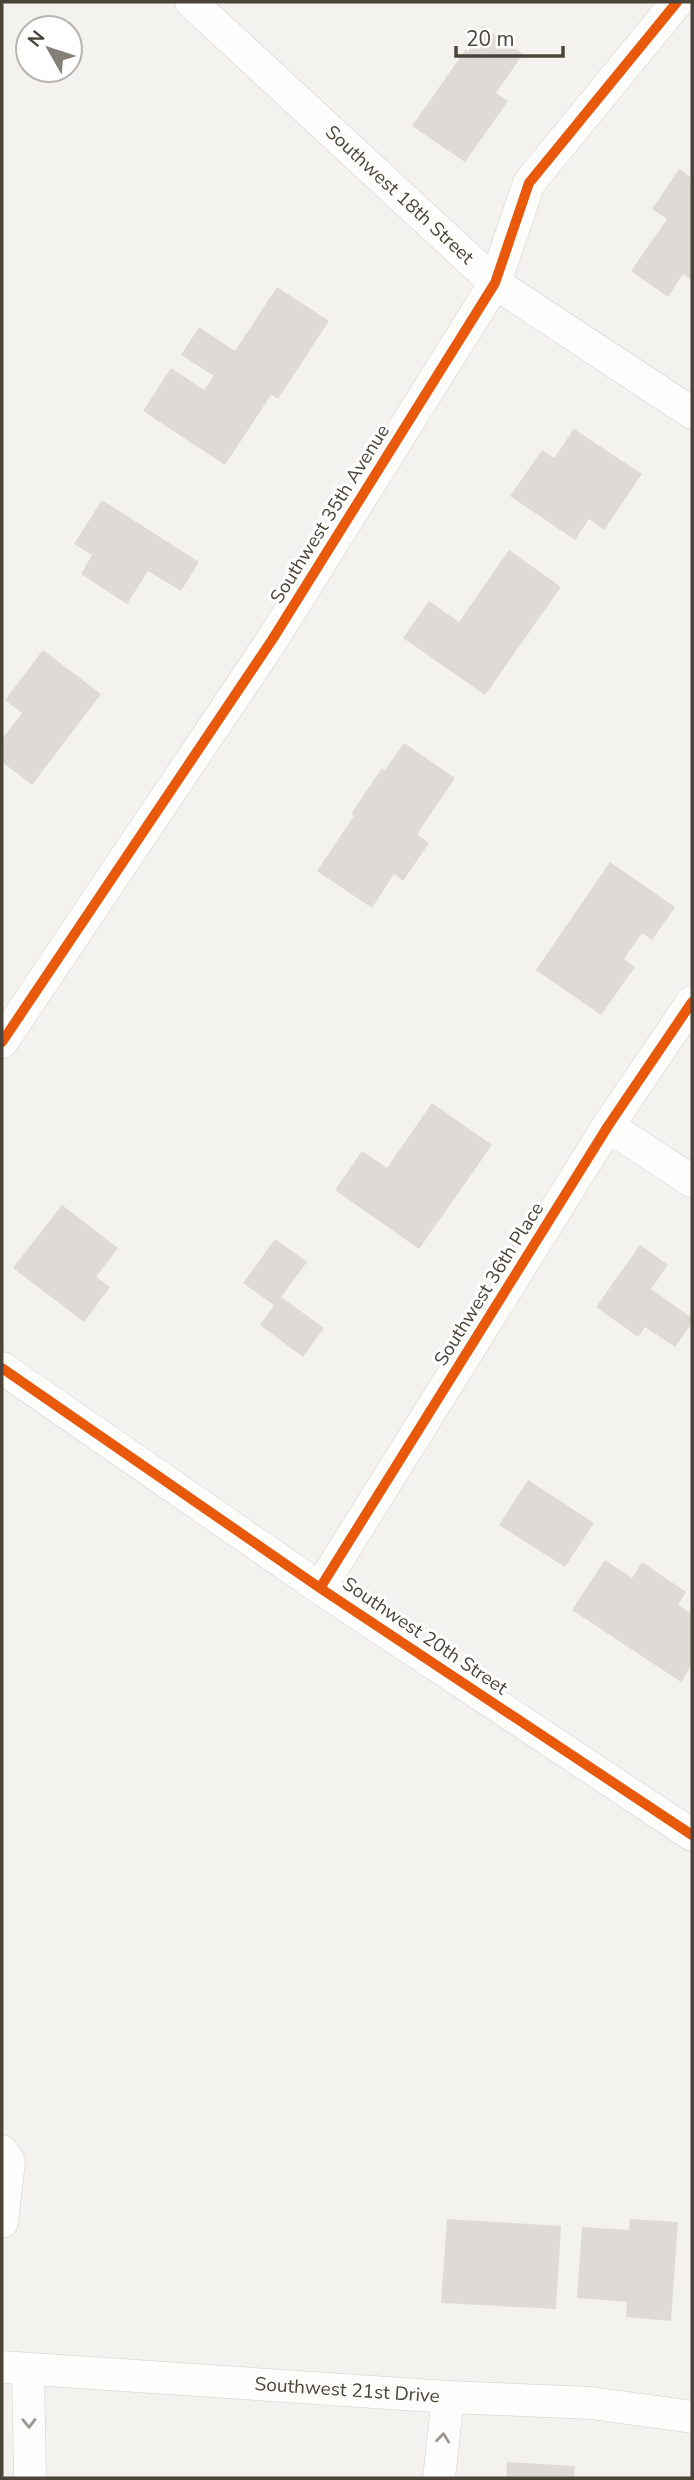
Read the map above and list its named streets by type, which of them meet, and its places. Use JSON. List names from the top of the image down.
{
  "streets": {
    "street": [
      "Southwest 18th Street",
      "Southwest 35th Avenue",
      "Southwest 36th Place",
      "Southwest 20th Street",
      "Southwest 21st Drive"
    ]
  },
  "crossings": [
    ["Southwest 18th Street", "Southwest 35th Avenue"],
    ["Southwest 36th Place", "Southwest 20th Street"]
  ],
  "scale_bar": "20 m",
  "north": "top left"
}
